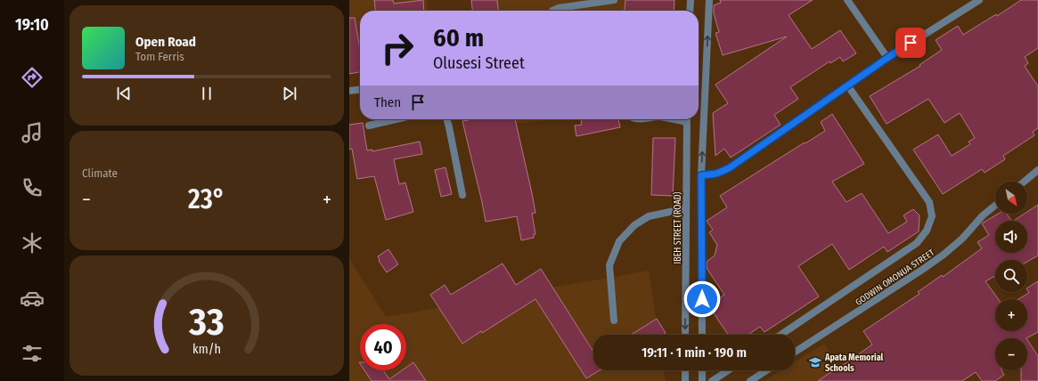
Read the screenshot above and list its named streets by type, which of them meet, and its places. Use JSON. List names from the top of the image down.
{
  "streets": {
    "street": ["IBEH STREET (ROAD)", "GODWIN OMONUA STREET"]
  },
  "places": {
    "school or university": ["Apata Memorial Schools"]
  },
  "north": "bottom right",
  "page": {
    "tabs": "19:10",
    "turn": ["60 m", "Olusesi Street"],
    "song": ["Open Road", "Tom Ferris"],
    "then": "Then",
    "tile": "Climate",
    "map_buttons": ["+", "−"],
    "heat": ["−", "23°", "+"],
    "limit": "40",
    "trip": "19:11 · 1 min · 190 m",
    "gauge": ["33", "km/h"]
  }
}
